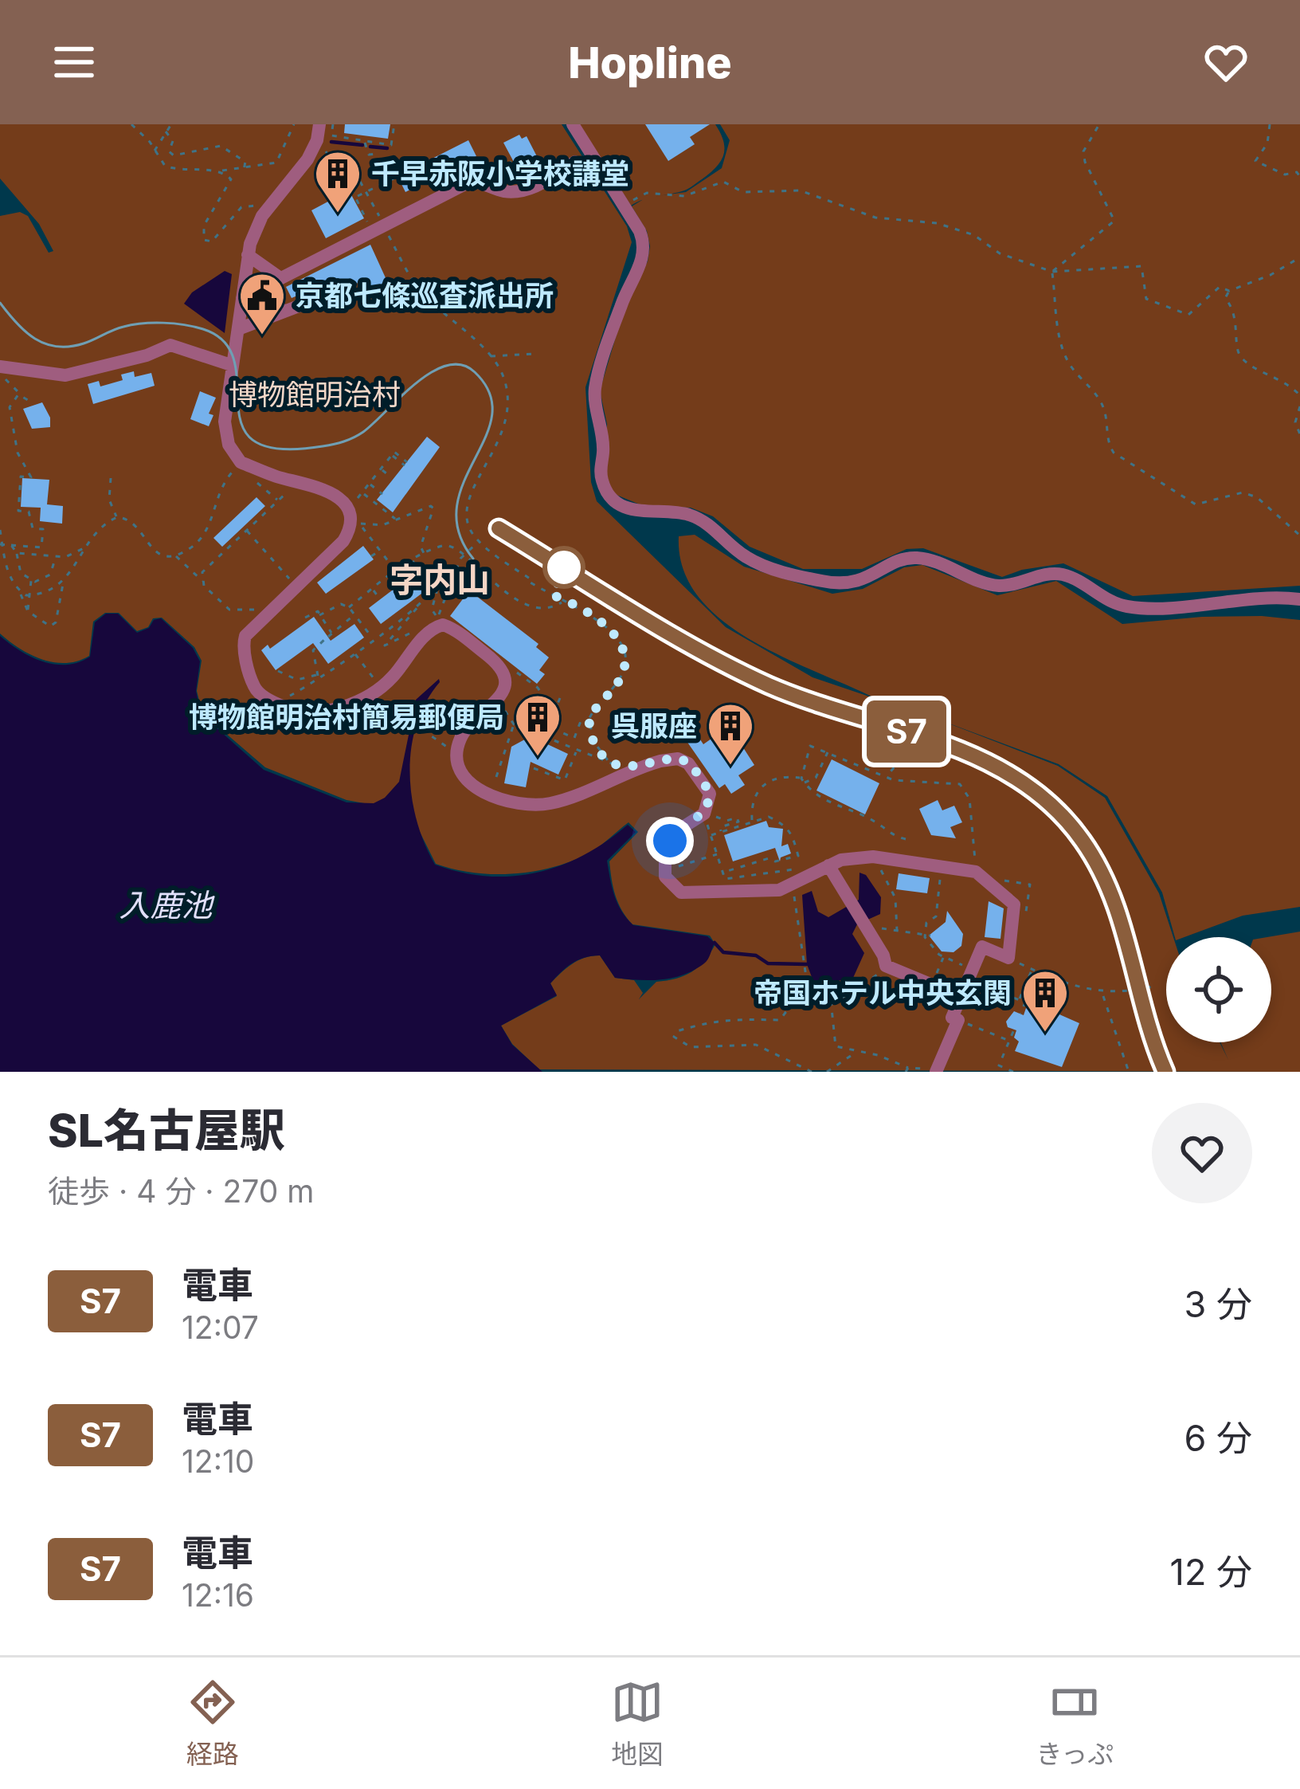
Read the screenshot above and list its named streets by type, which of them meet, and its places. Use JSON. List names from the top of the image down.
{
  "districts": ["字内山"],
  "water": ["入鹿池"],
  "parks": ["博物館明治村"],
  "places": {
    "building": [
      "千早赤阪小学校講堂",
      "博物館明治村簡易郵便局",
      "呉服座",
      "帝国ホテル中央玄関"
    ],
    "public building": ["京都七條巡査派出所"]
  },
  "page": {
    "header": "Hopline",
    "on_map": "S7",
    "heading": ["SL名古屋駅", "徒歩 · 4 分 · 270 m"],
    "list": [
      {
        "mark": "S7",
        "name": "電車",
        "note": "12:07",
        "value": "3 分"
      },
      {
        "mark": "S7",
        "name": "電車",
        "note": "12:10",
        "value": "6 分"
      },
      {
        "mark": "S7",
        "name": "電車",
        "note": "12:16",
        "value": "12 分"
      }
    ],
    "tabs": ["経路", "地図", "きっぷ"]
  }
}
